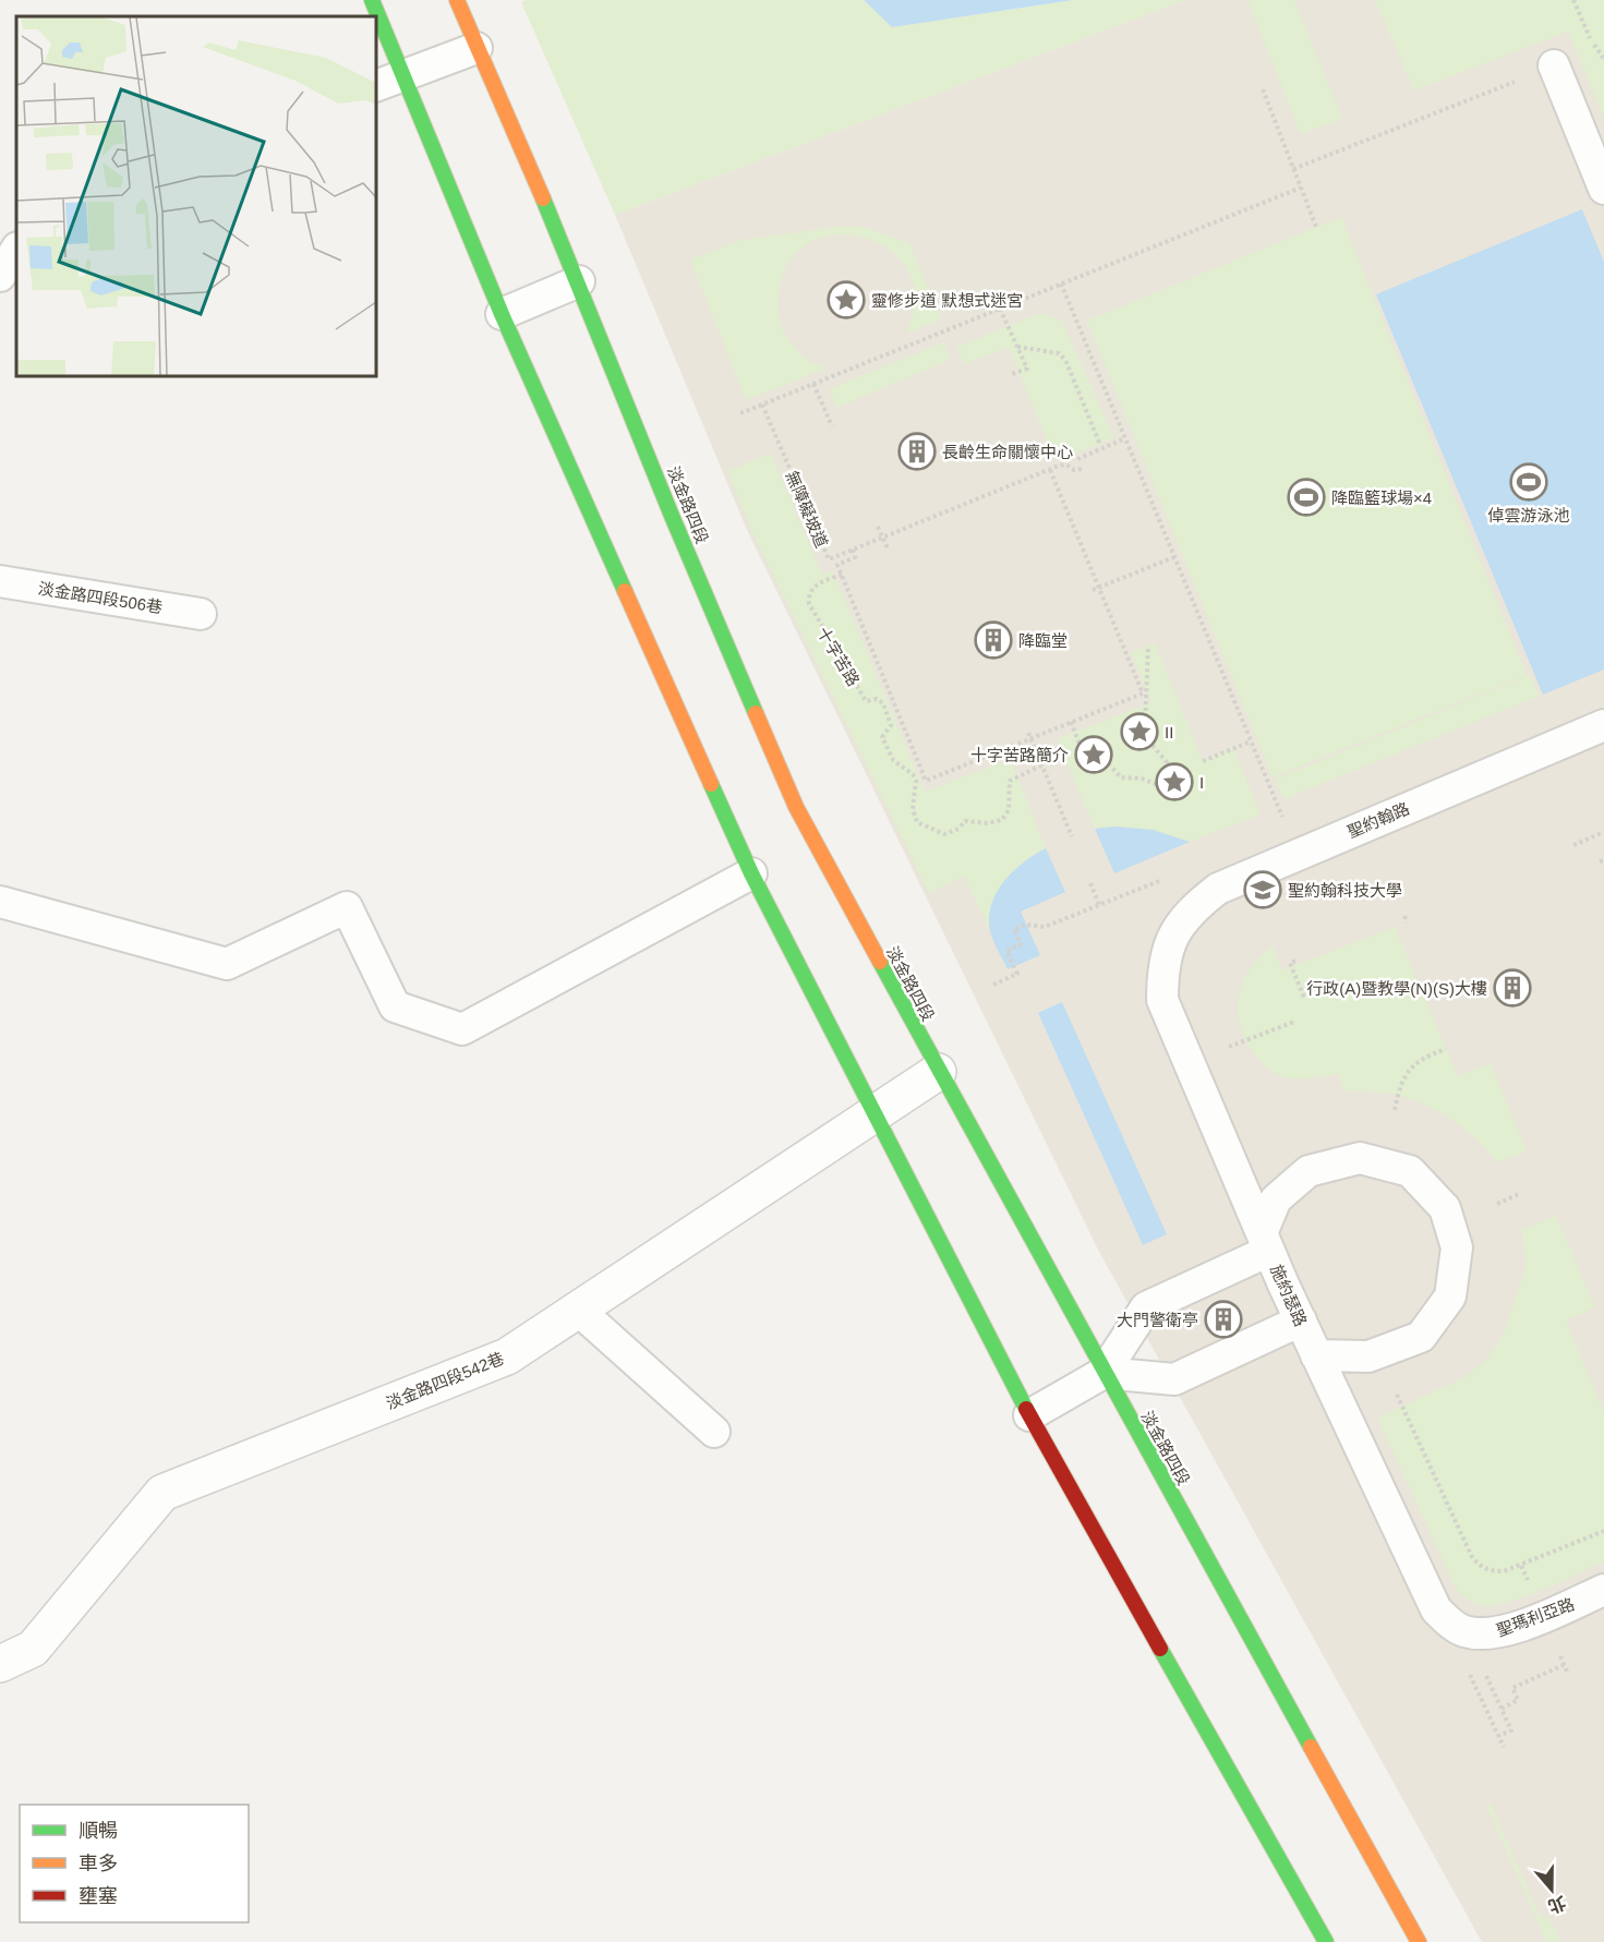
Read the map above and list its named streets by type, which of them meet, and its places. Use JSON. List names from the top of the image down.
{
  "streets": {
    "main road": ["淡金路四段"],
    "street": ["淡金路四段542巷"],
    "lane": [
      "淡金路四段506巷",
      "聖約翰路",
      "施約瑟路",
      "聖瑪利亞路"
    ],
    "path": ["無障礙坡道", "十字苦路"]
  },
  "crossings": [
    ["淡金路四段", "淡金路四段542巷"],
    ["聖約翰路", "施約瑟路"],
    ["施約瑟路", "聖瑪利亞路"]
  ],
  "places": {
    "place": [
      "靈修步道 默想式迷宮",
      "II",
      "十字苦路簡介",
      "I"
    ],
    "building": [
      "長齡生命關懷中心",
      "降臨堂",
      "行政(A)暨教學(N)(S)大樓",
      "大門警衛亭"
    ],
    "sports": ["倬雲游泳池", "降臨籃球場×4"],
    "school or university": ["聖約翰科技大學"]
  },
  "legend": ["順暢", "車多", "壅塞"],
  "north": "bottom"
}
